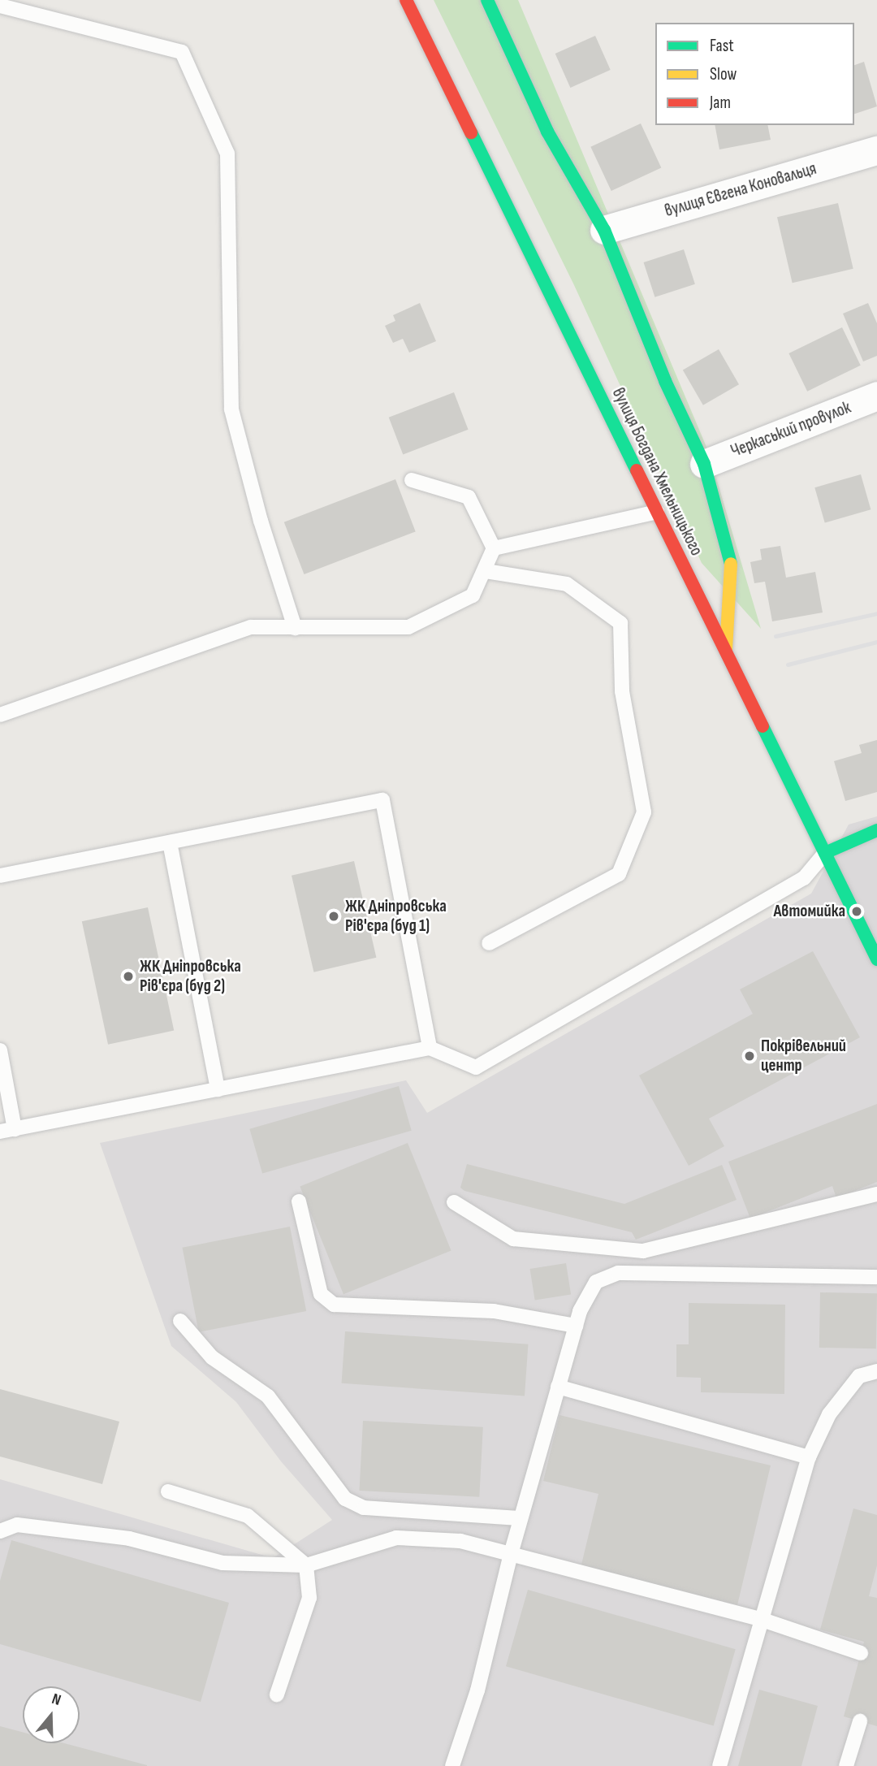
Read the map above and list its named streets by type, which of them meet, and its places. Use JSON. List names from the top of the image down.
{
  "streets": {
    "main road": ["вулиця Богдана Хмельницького"],
    "street": ["вулиця Євгена Коновальця", "Черкаський провулок"]
  },
  "places": [
    "Автомийка",
    "ЖК Дніпровська Рів'єра (буд 1)",
    "ЖК Дніпровська Рів'єра (буд 2)",
    "Покрівельний центр"
  ],
  "legend": ["Fast", "Slow", "Jam"],
  "north": "top"
}
